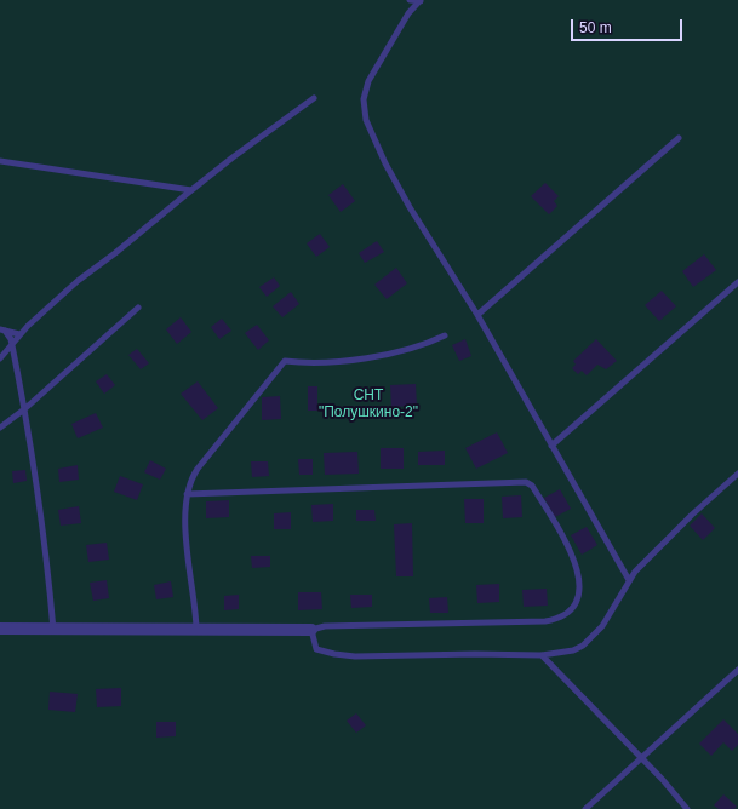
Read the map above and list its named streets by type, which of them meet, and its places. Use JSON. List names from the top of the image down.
{
  "parks": ["СНТ \"Полушкино-2\""],
  "scale_bar": "50 m"
}
